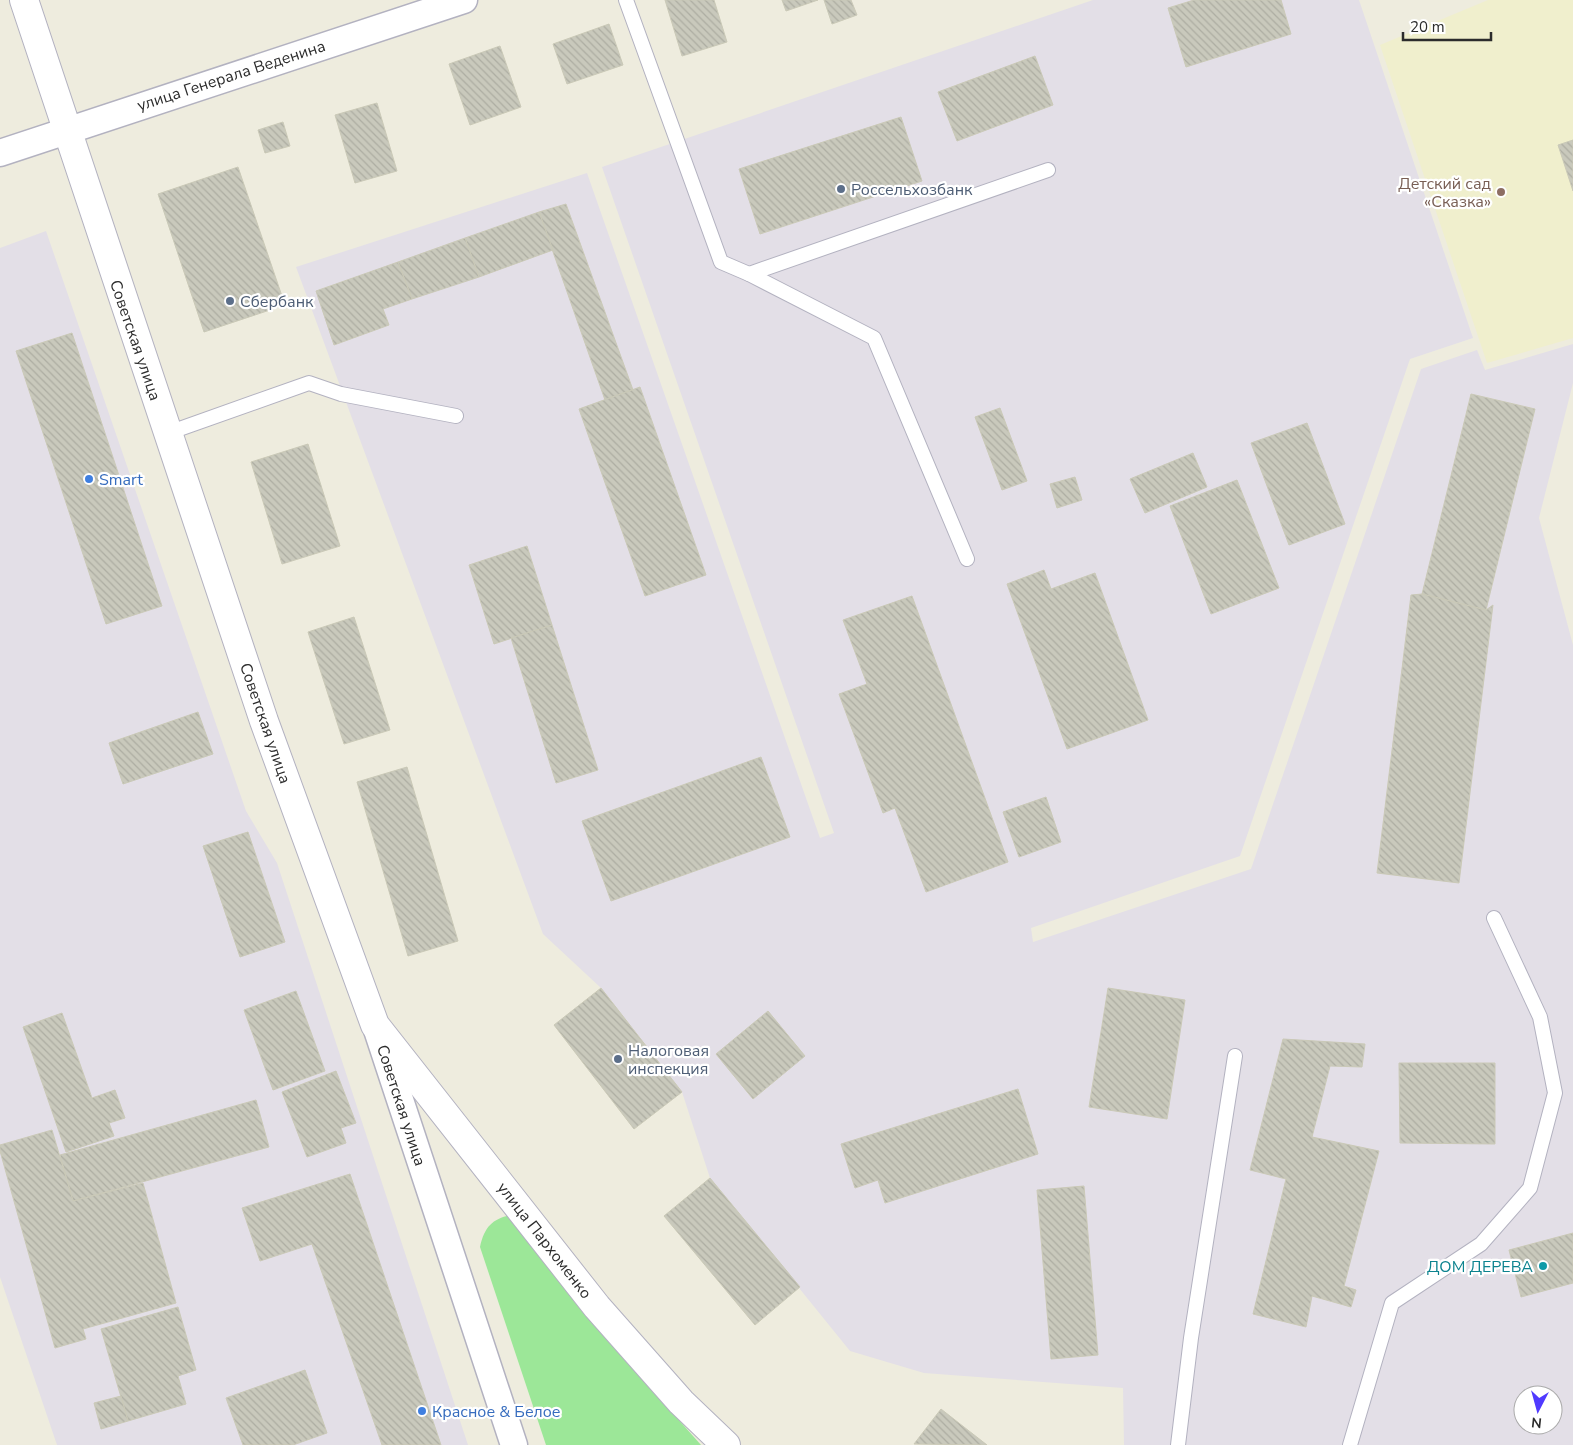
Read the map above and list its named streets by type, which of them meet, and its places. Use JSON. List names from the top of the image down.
{
  "streets": {
    "street": ["улица Генерала Веденина", "Советская улица", "улица Пархоменко"]
  },
  "crossings": [
    ["улица Генерала Веденина", "Советская улица"],
    ["Советская улица", "улица Пархоменко"]
  ],
  "places": [
    "Россельхозбанк",
    "Детский сад «Сказка»",
    "Сбербанк",
    "Smart",
    "Налоговая инспекция",
    "ДОМ ДЕРЕВА",
    "Красное & Белое"
  ],
  "scale_bar": "20 m",
  "north": "bottom"
}
